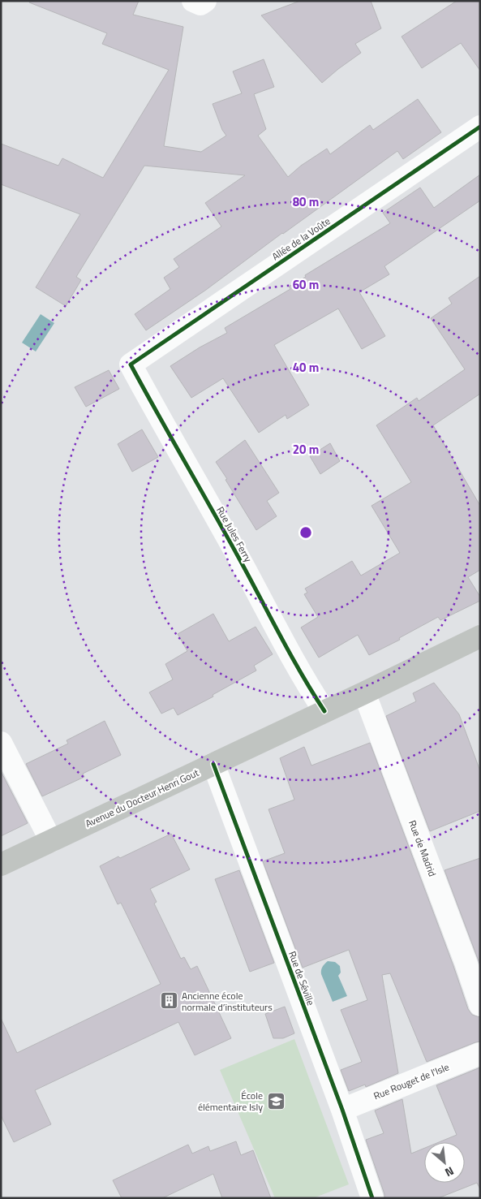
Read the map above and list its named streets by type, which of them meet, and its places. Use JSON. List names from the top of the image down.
{
  "streets": {
    "main road": ["Avenue du Docteur Henri Gout"],
    "street": [
      "Allée de la Voûte",
      "Rue Jules Ferry",
      "Rue de Madrid",
      "Rue de Séville",
      "Rue Rouget de l'Isle"
    ]
  },
  "crossings": [
    ["Allée de la Voûte", "Rue Jules Ferry"],
    ["Rue Jules Ferry", "Avenue du Docteur Henri Gout"],
    ["Avenue du Docteur Henri Gout", "Rue de Madrid"],
    ["Avenue du Docteur Henri Gout", "Rue de Séville"],
    ["Rue de Séville", "Rue Rouget de l'Isle"]
  ],
  "places": {
    "building": ["Ancienne école normale d’instituteurs"],
    "school or university": ["École élémentaire Isly"]
  },
  "north": "bottom right",
  "rings": [
    "80 m",
    "60 m",
    "40 m",
    "20 m"
  ]
}
